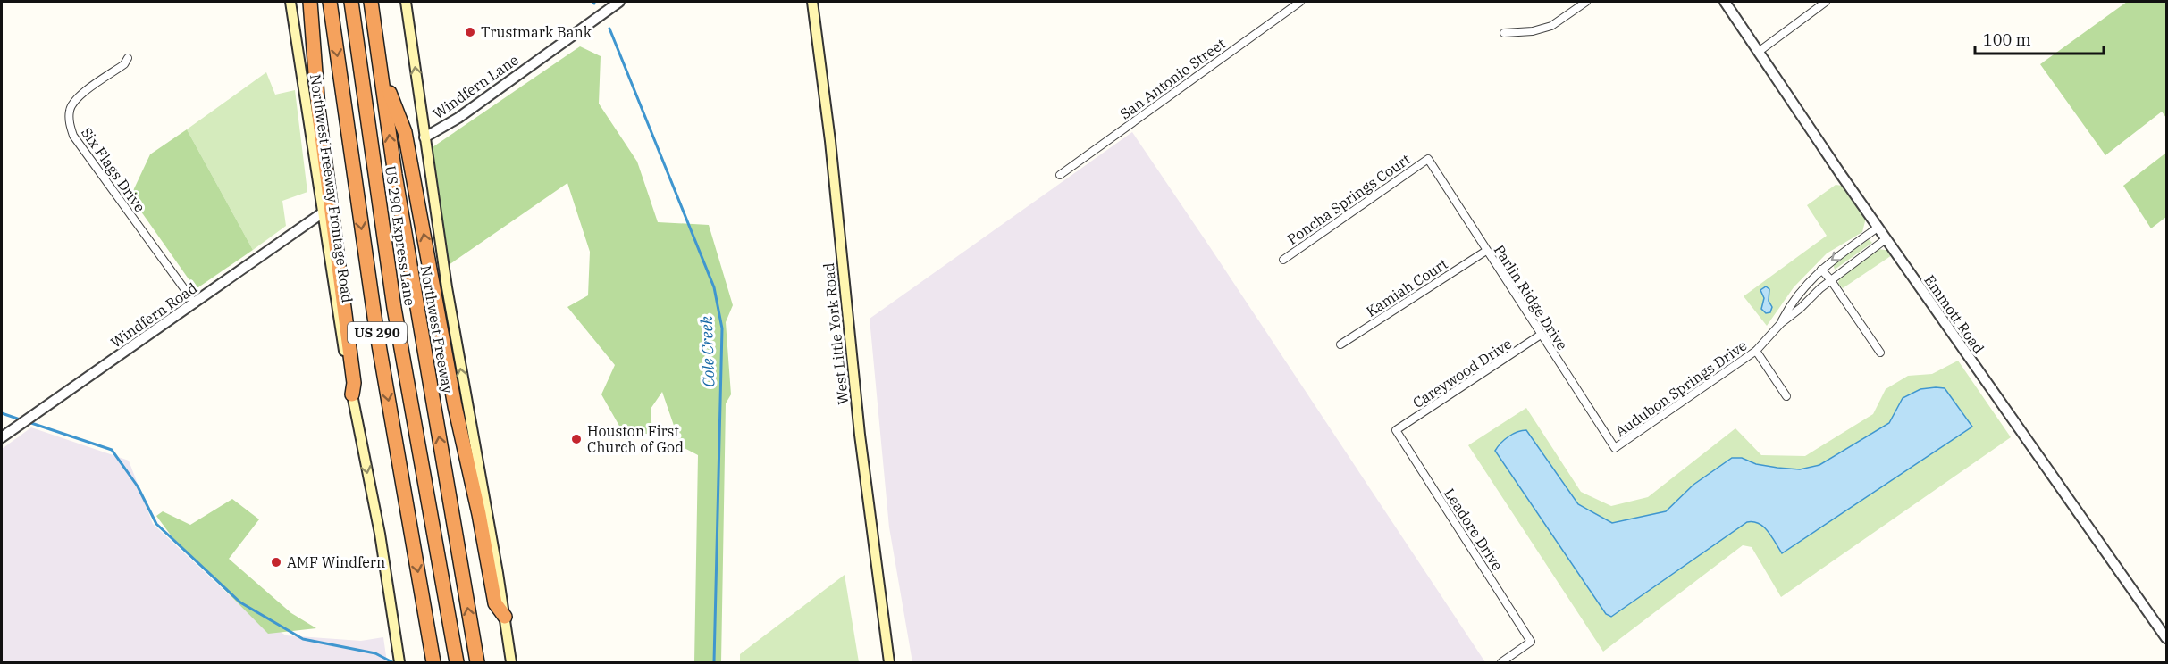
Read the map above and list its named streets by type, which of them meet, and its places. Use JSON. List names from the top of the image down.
{
  "streets": {
    "highway": ["US 290 Express Lane", "Northwest Freeway", "US 290"],
    "main road": ["Northwest Freeway Frontage Road", "West Little York Road"],
    "street": [
      "San Antonio Street",
      "Windfern Lane",
      "Six Flags Drive",
      "Poncha Springs Court",
      "Kamiah Court",
      "Parlin Ridge Drive",
      "Emmott Road",
      "Windfern Road",
      "Careywood Drive",
      "Audubon Springs Drive",
      "Leadore Drive"
    ]
  },
  "crossings": [
    ["Six Flags Drive", "Windfern Road"],
    ["Northwest Freeway Frontage Road", "Windfern Road"],
    ["Poncha Springs Court", "Parlin Ridge Drive"],
    ["Kamiah Court", "Parlin Ridge Drive"],
    ["Parlin Ridge Drive", "Careywood Drive"],
    ["Parlin Ridge Drive", "Audubon Springs Drive"],
    ["Emmott Road", "Audubon Springs Drive"],
    ["Careywood Drive", "Leadore Drive"]
  ],
  "one_way": ["Northwest Freeway Frontage Road"],
  "water": ["Cole Creek"],
  "places": ["Trustmark Bank", "Houston First Church of God", "AMF Windfern"],
  "scale_bar": "100 m"
}
